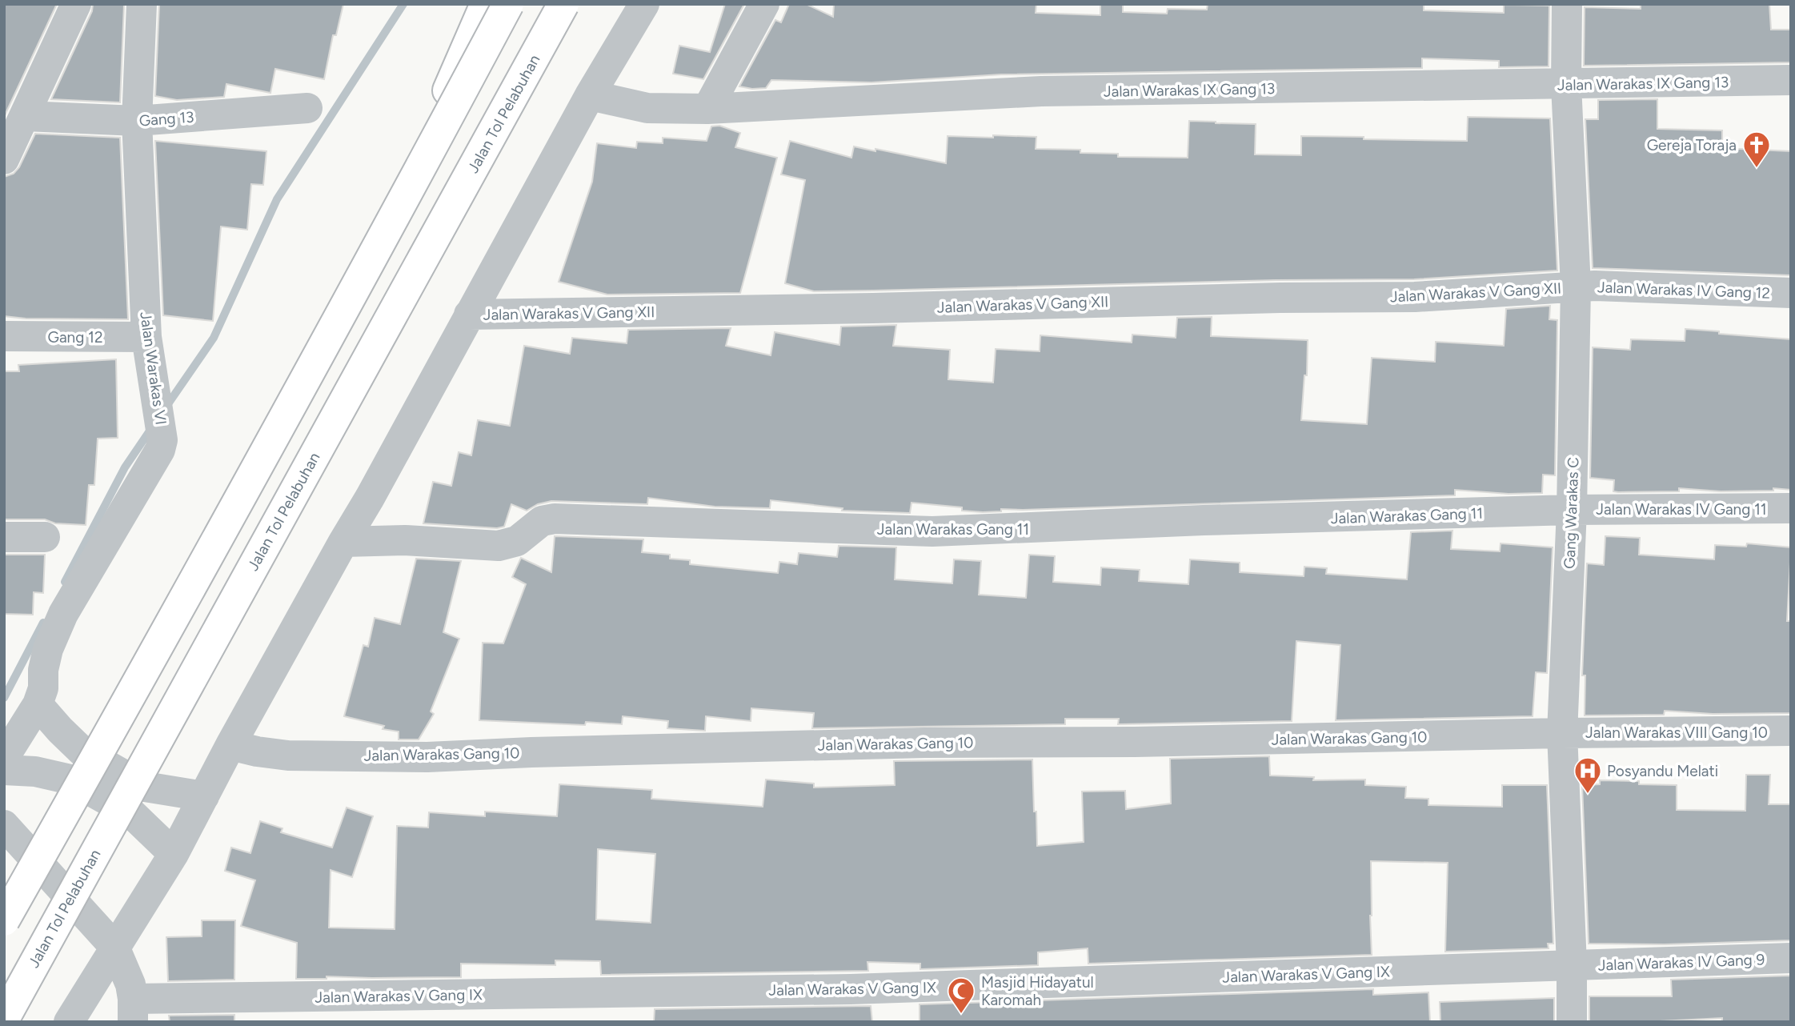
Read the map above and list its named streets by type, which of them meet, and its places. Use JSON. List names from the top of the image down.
{
  "streets": {
    "highway": ["Jalan Tol Pelabuhan"],
    "street": [
      "Jalan Warakas IX Gang 13",
      "Gang 13",
      "Jalan Warakas IV Gang 12",
      "Jalan Warakas V Gang XII",
      "Gang 12",
      "Jalan Warakas VI",
      "Jalan Warakas IV Gang 11",
      "Gang Warakas C",
      "Jalan Warakas Gang 11",
      "Jalan Warakas VIII Gang 10",
      "Jalan Warakas Gang 10",
      "Jalan Warakas IV Gang 9",
      "Jalan Warakas V Gang IX"
    ]
  },
  "crossings": [
    ["Jalan Warakas IX Gang 13", "Gang Warakas C"],
    ["Gang 13", "Jalan Warakas VI"],
    ["Jalan Warakas IV Gang 12", "Jalan Warakas V Gang XII"],
    ["Jalan Warakas IV Gang 12", "Gang Warakas C"],
    ["Jalan Warakas V Gang XII", "Gang Warakas C"],
    ["Gang 12", "Jalan Warakas VI"],
    ["Jalan Warakas IV Gang 11", "Gang Warakas C"],
    ["Jalan Warakas IV Gang 11", "Jalan Warakas Gang 11"],
    ["Gang Warakas C", "Jalan Warakas Gang 11"],
    ["Gang Warakas C", "Jalan Warakas VIII Gang 10"],
    ["Gang Warakas C", "Jalan Warakas Gang 10"],
    ["Gang Warakas C", "Jalan Warakas IV Gang 9"],
    ["Gang Warakas C", "Jalan Warakas V Gang IX"],
    ["Jalan Warakas VIII Gang 10", "Jalan Warakas Gang 10"],
    ["Jalan Warakas IV Gang 9", "Jalan Warakas V Gang IX"]
  ],
  "places": {
    "church": ["Gereja Toraja"],
    "hospital": ["Posyandu Melati"],
    "mosque": ["Masjid Hidayatul Karomah"]
  }
}
